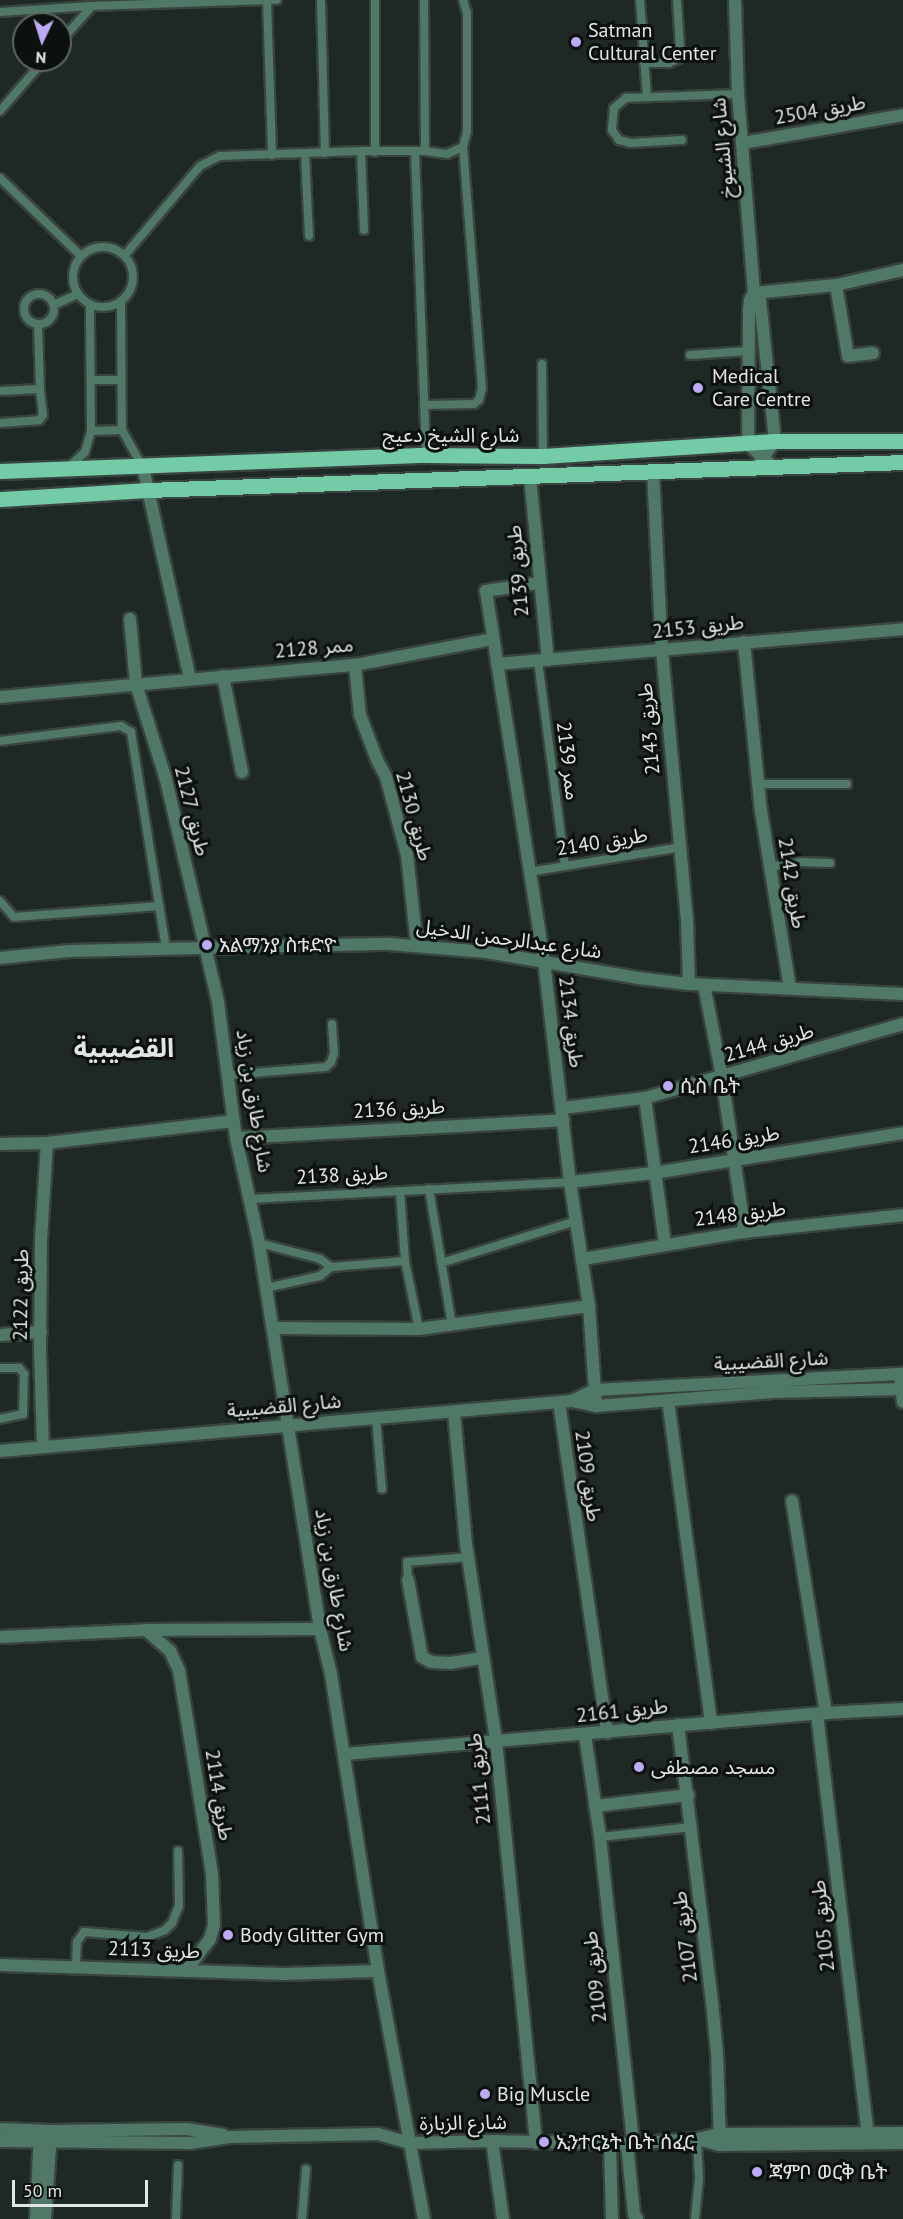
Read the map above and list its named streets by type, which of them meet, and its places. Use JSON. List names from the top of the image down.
{
  "streets": {
    "main road": ["شارع الشيخ دعيج"],
    "street": [
      "طريق 2504",
      "شارع الشيوخ",
      "طريق 2139",
      "طريق 2153",
      "ممر 2128",
      "طريق 2143",
      "طريق 2127",
      "طريق 2130",
      "طريق 2142",
      "شارع عبدالرحمن الدخيل",
      "طريق 2134",
      "طريق 2144",
      "شارع طارق بن زياد",
      "طريق 2136",
      "طريق 2146",
      "طريق 2148",
      "طريق 2122",
      "شارع القضيبية",
      "طريق 2109",
      "طريق 2161",
      "طريق 2111",
      "طريق 2114",
      "طريق 2105",
      "طريق 2107",
      "طريق 2113",
      "شارع الزبارة"
    ],
    "lane": ["ممر 2139", "طريق 2140", "طريق 2138"]
  },
  "crossings": [
    ["طريق 2504", "شارع الشيوخ"],
    ["شارع الشيوخ", "شارع الشيخ دعيج"],
    ["طريق 2139", "طريق 2153"],
    ["طريق 2139", "ممر 2139"],
    ["طريق 2139", "طريق 2134"],
    ["طريق 2153", "طريق 2143"],
    ["طريق 2153", "ممر 2139"],
    ["طريق 2153", "طريق 2142"],
    ["طريق 2153", "طريق 2134"],
    ["ممر 2128", "طريق 2127"],
    ["ممر 2128", "طريق 2130"],
    ["ممر 2128", "طريق 2134"],
    ["طريق 2143", "طريق 2140"],
    ["طريق 2143", "شارع عبدالرحمن الدخيل"],
    ["ممر 2139", "طريق 2140"],
    ["طريق 2127", "شارع عبدالرحمن الدخيل"],
    ["طريق 2127", "شارع طارق بن زياد"],
    ["طريق 2130", "شارع عبدالرحمن الدخيل"],
    ["طريق 2140", "طريق 2134"],
    ["طريق 2142", "شارع عبدالرحمن الدخيل"],
    ["شارع عبدالرحمن الدخيل", "طريق 2134"],
    ["شارع عبدالرحمن الدخيل", "شارع طارق بن زياد"],
    ["طريق 2134", "طريق 2144"],
    ["طريق 2134", "طريق 2136"],
    ["طريق 2134", "طريق 2146"],
    ["طريق 2134", "طريق 2138"],
    ["طريق 2134", "طريق 2148"],
    ["طريق 2134", "شارع القضيبية"],
    ["طريق 2144", "طريق 2136"],
    ["شارع طارق بن زياد", "طريق 2136"],
    ["شارع طارق بن زياد", "طريق 2138"],
    ["شارع طارق بن زياد", "شارع القضيبية"],
    ["شارع طارق بن زياد", "طريق 2161"],
    ["شارع طارق بن زياد", "طريق 2113"],
    ["شارع طارق بن زياد", "شارع الزبارة"],
    ["طريق 2146", "طريق 2138"],
    ["طريق 2122", "شارع القضيبية"],
    ["شارع القضيبية", "طريق 2109"],
    ["شارع القضيبية", "طريق 2111"],
    ["طريق 2109", "طريق 2161"],
    ["طريق 2109", "شارع الزبارة"],
    ["طريق 2161", "طريق 2111"],
    ["طريق 2161", "طريق 2105"],
    ["طريق 2161", "طريق 2107"],
    ["طريق 2111", "شارع الزبارة"],
    ["طريق 2114", "طريق 2113"],
    ["طريق 2105", "شارع الزبارة"],
    ["طريق 2107", "شارع الزبارة"]
  ],
  "districts": ["القضيبية"],
  "places": [
    "Satman Cultural Center",
    "Medical Care Centre",
    "አልማንያ ስቱድዮ",
    "ሲስ ቤት",
    "مسجد مصطفى",
    "Body Glitter Gym",
    "Big Muscle",
    "ኢንተርኔት ቤት ሰፈር",
    "ጃምቦ ወርቅ ቤት"
  ],
  "scale_bar": "50 m",
  "north": "bottom"
}
